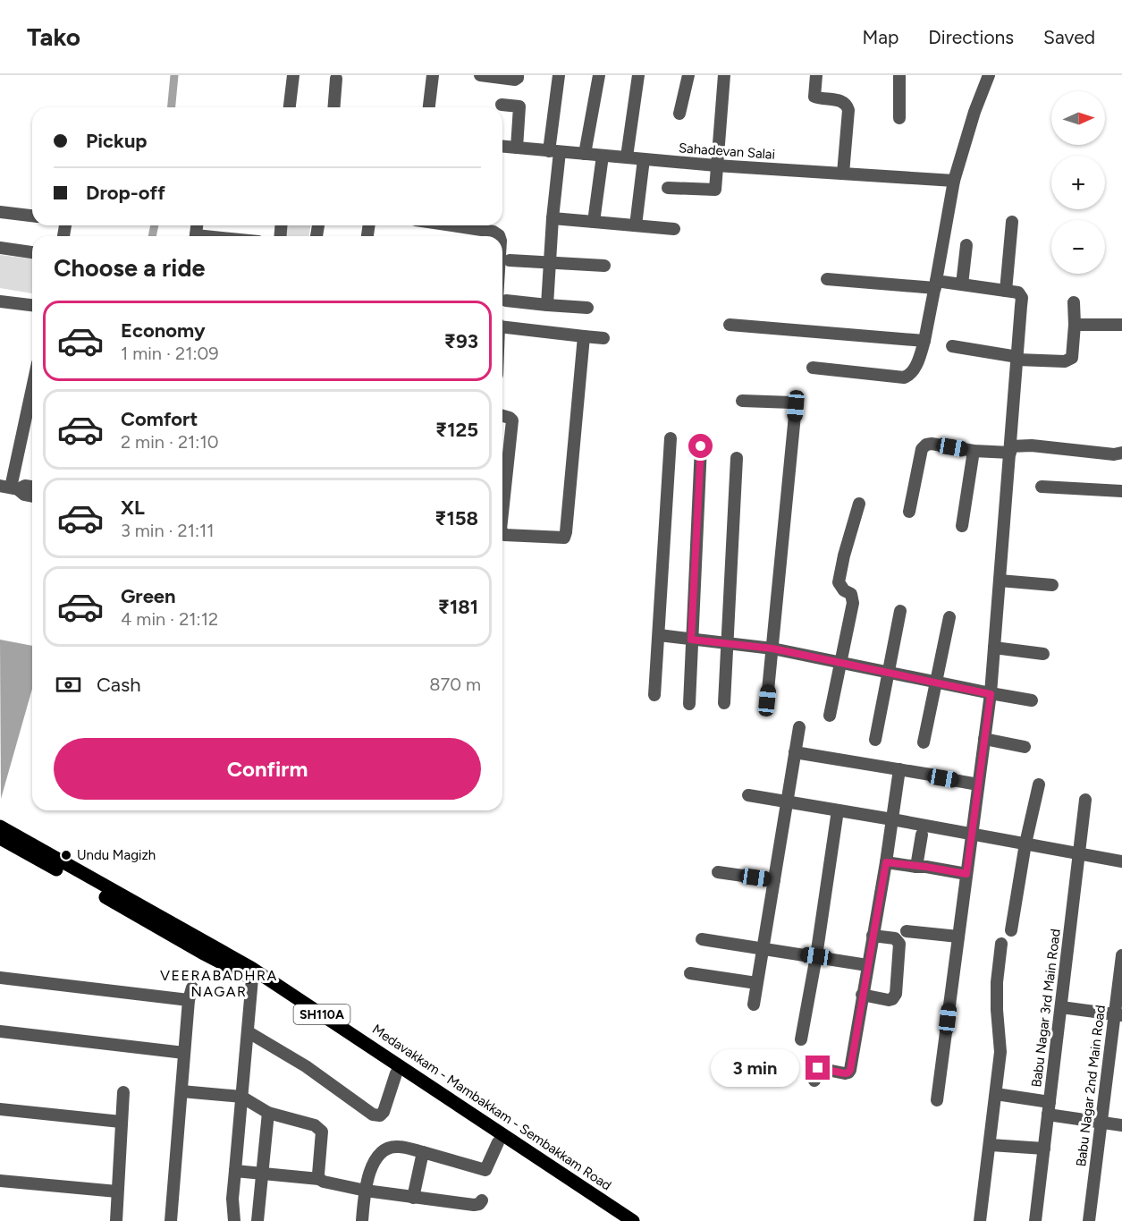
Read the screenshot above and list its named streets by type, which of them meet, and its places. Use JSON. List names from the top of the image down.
{
  "streets": {
    "main road": ["SH110A", "Medavakkam - Mambakkam - Sembakkam Road"],
    "street": ["Sahadevan Salai", "Babu Nagar 3rd Main Road", "Babu Nagar 2nd Main Road"]
  },
  "districts": ["VEERABADHRA NAGAR"],
  "places": ["Undu Magizh"],
  "north": "right",
  "page": {
    "header": "Tako",
    "nav": ["Map", "Directions", "Saved"],
    "map_buttons": ["+", "−"],
    "banner": ["Pickup", "Drop-off"],
    "heading": "Choose a ride",
    "list": [
      {
        "name": "Economy",
        "note": "1 min · 21:09",
        "value": "₹93"
      },
      {
        "name": "Comfort",
        "note": "2 min · 21:10",
        "value": "₹125"
      },
      {
        "name": "XL",
        "note": "3 min · 21:11",
        "value": "₹158"
      },
      {
        "name": "Green",
        "note": "4 min · 21:12",
        "value": "₹181"
      }
    ],
    "pay": ["Cash", "870 m"],
    "buttons": "Confirm",
    "bubble": "3 min"
  }
}
